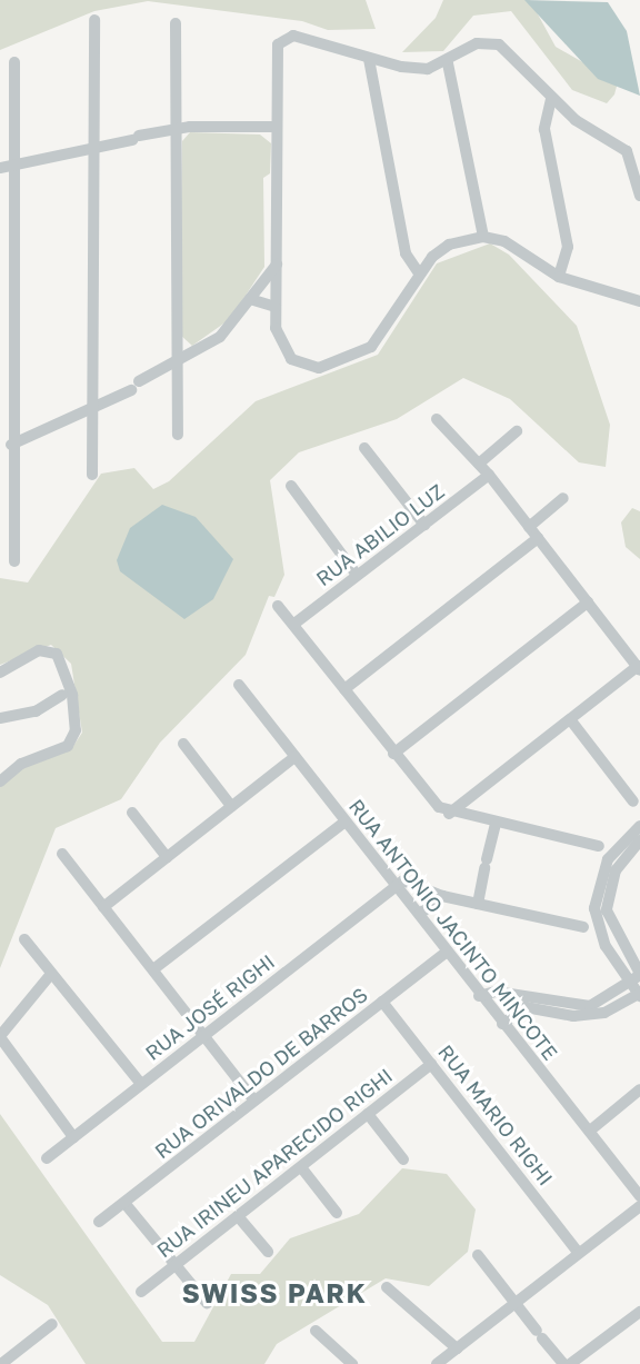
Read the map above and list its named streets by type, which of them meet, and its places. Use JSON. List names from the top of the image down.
{
  "streets": {
    "street": [
      "RUA ABILIO LUZ",
      "RUA ANTONIO JACINTO MINCOTE",
      "RUA JOSÉ RIGHI",
      "RUA ORIVALDO DE BARROS",
      "RUA MARIO RIGHI",
      "RUA IRINEU APARECIDO RIGHI"
    ]
  },
  "crossings": [
    ["RUA ANTONIO JACINTO MINCOTE", "RUA JOSÉ RIGHI"],
    ["RUA ANTONIO JACINTO MINCOTE", "RUA ORIVALDO DE BARROS"],
    ["RUA ORIVALDO DE BARROS", "RUA MARIO RIGHI"],
    ["RUA MARIO RIGHI", "RUA IRINEU APARECIDO RIGHI"]
  ],
  "districts": ["SWISS PARK"]
}
